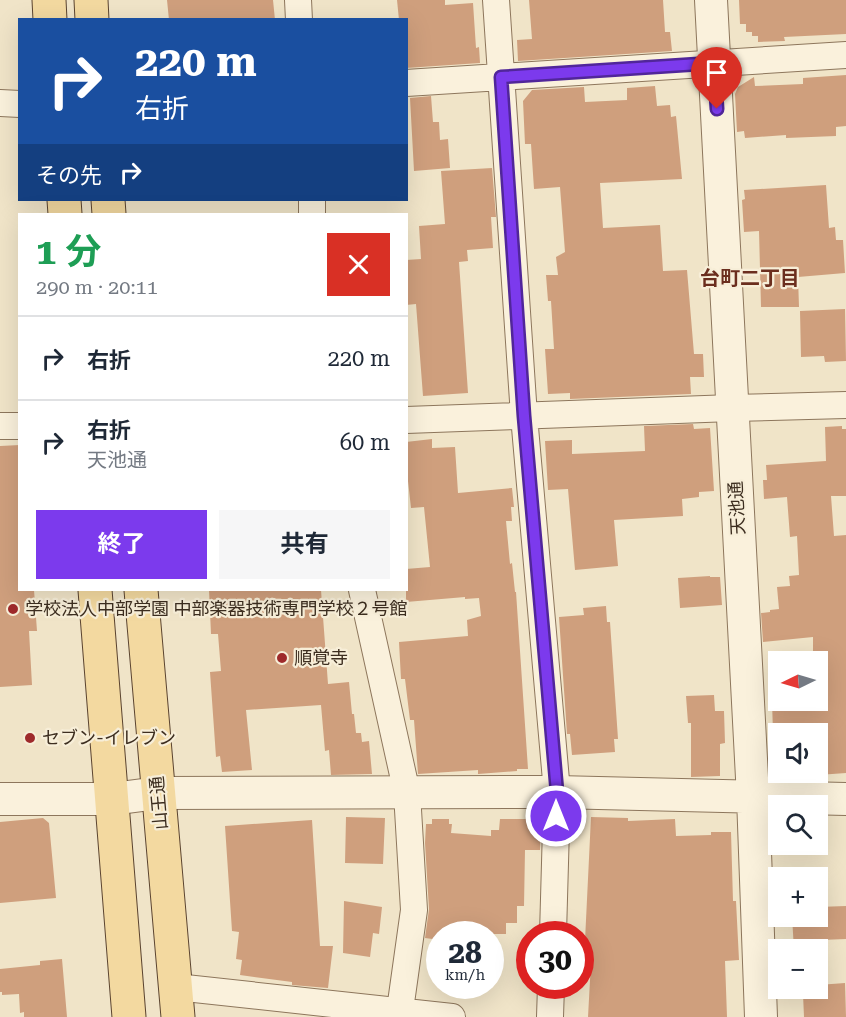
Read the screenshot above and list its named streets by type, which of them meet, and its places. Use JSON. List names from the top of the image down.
{
  "streets": {
    "main road": ["山王通"],
    "street": ["天池通"]
  },
  "districts": ["台町二丁目"],
  "places": ["学校法人中部学園 中部楽器技術専門学校２号館", "順覚寺", "セブン-イレブン"],
  "north": "left",
  "page": {
    "turn": ["220 m", "右折"],
    "then": "その先",
    "heading": ["1 分", "290 m · 20:11"],
    "list": [
      {
        "name": "右折",
        "value": "220 m"
      },
      {
        "name": "右折",
        "note": "天池通",
        "value": "60 m"
      }
    ],
    "buttons": ["終了", "共有"],
    "map_buttons": ["+", "−"],
    "speed": "28 km/h",
    "limit": "30"
  }
}
